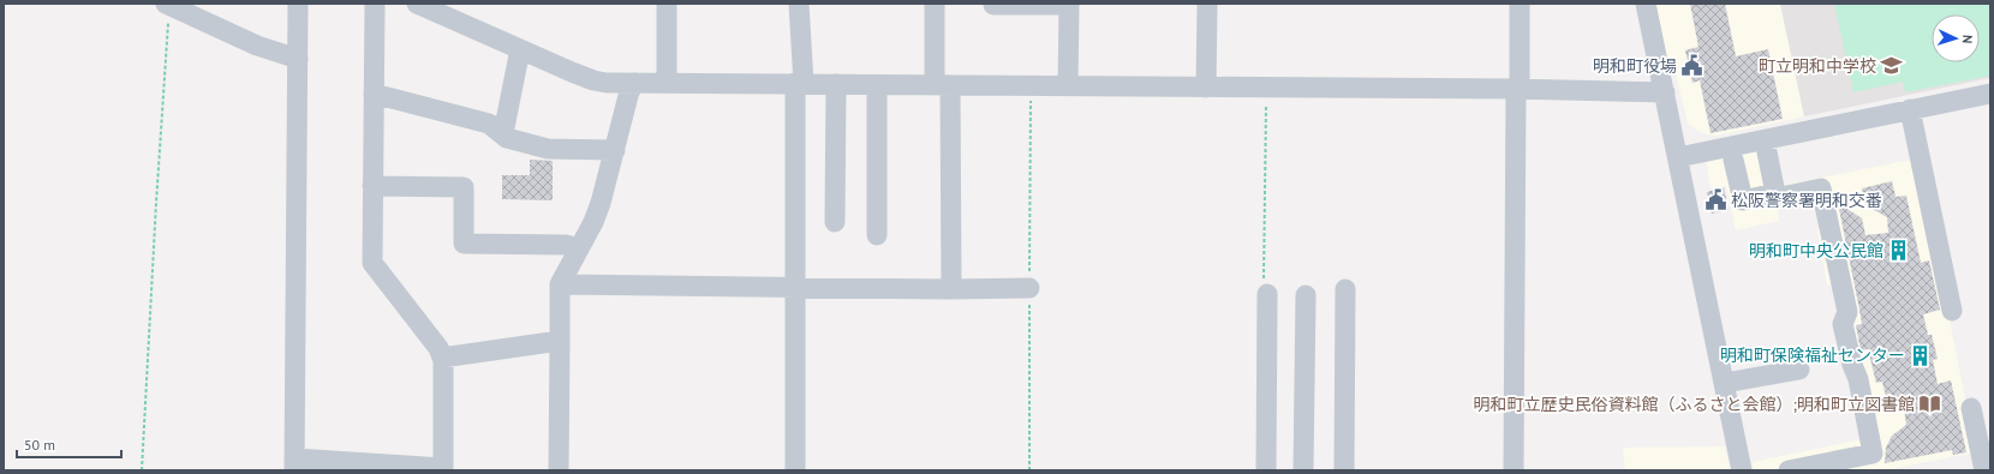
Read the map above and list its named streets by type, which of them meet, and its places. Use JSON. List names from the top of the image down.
{
  "places": {
    "public building": ["明和町役場", "松阪警察署明和交番"],
    "school or university": ["町立明和中学校"],
    "building": ["明和町中央公民館", "明和町保険福祉センター"],
    "library": ["明和町立歴史民俗資料館（ふるさと会館）;明和町立図書館"]
  },
  "scale_bar": "50 m",
  "north": "right"
}
